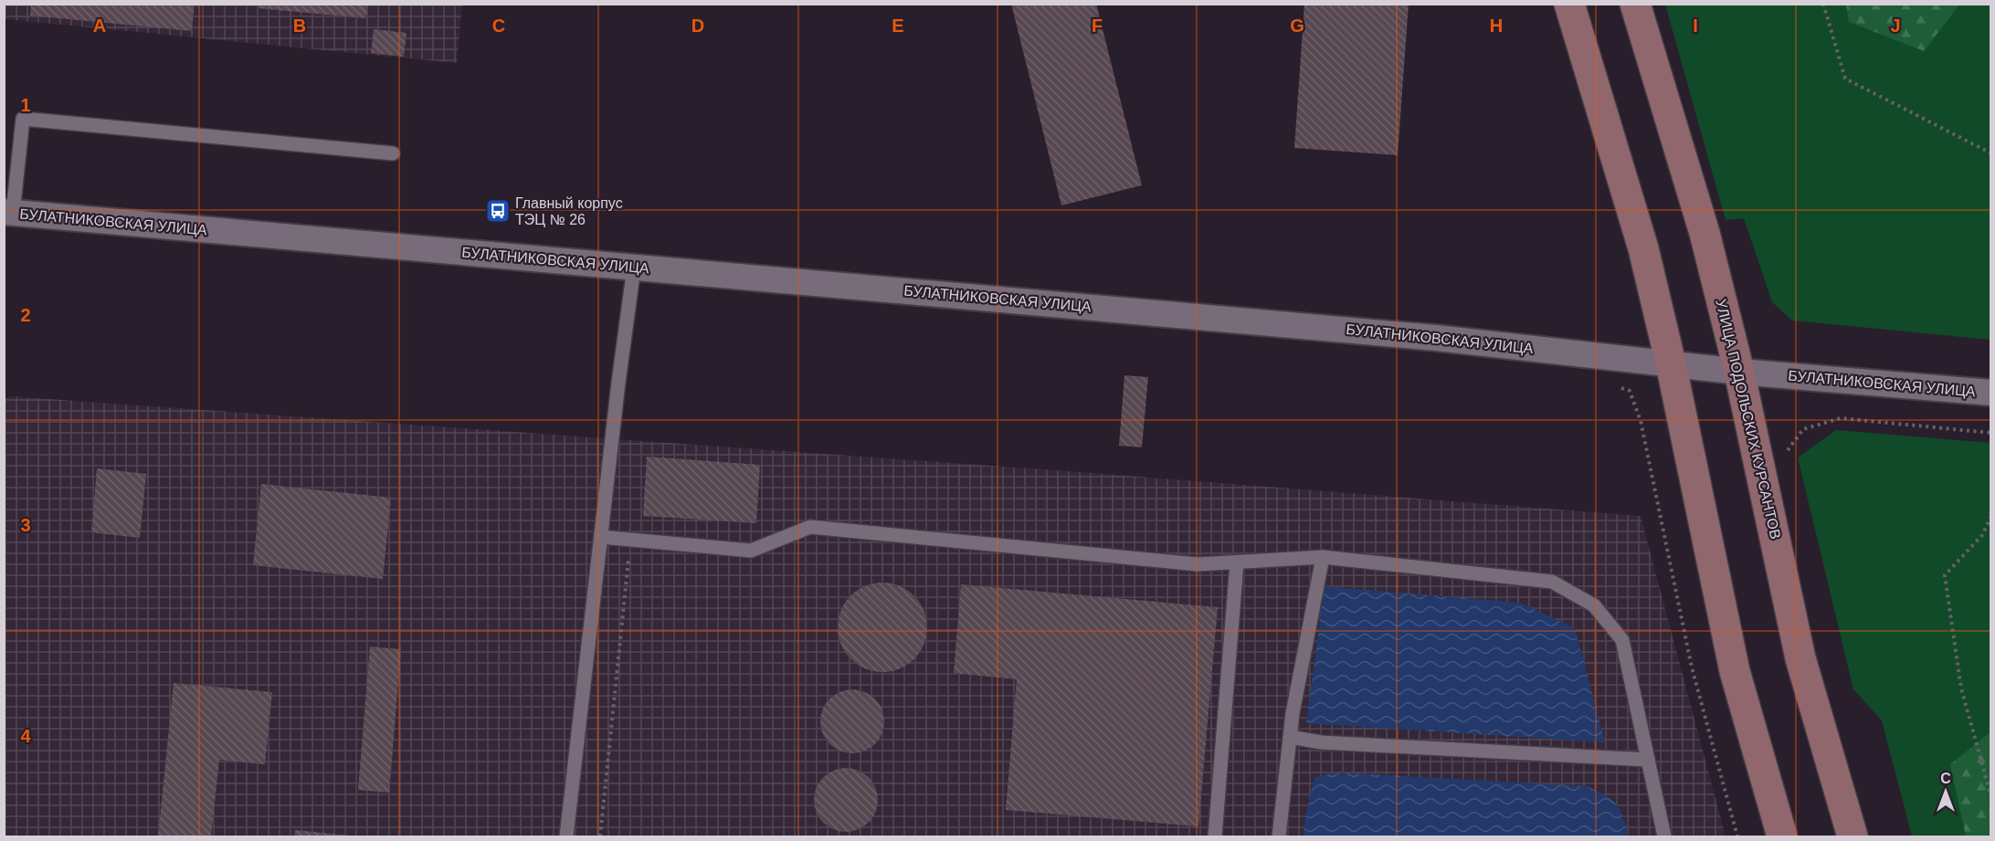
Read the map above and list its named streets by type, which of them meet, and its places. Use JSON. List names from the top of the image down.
{
  "streets": {
    "main road": ["УЛИЦА ПОДОЛЬСКИХ КУРСАНТОВ"],
    "street": ["БУЛАТНИКОВСКАЯ УЛИЦА"]
  },
  "crossings": [
    ["БУЛАТНИКОВСКАЯ УЛИЦА", "УЛИЦА ПОДОЛЬСКИХ КУРСАНТОВ"]
  ],
  "places": {
    "bus stop": ["Главный корпус ТЭЦ № 26"]
  },
  "north": "top",
  "grid": {
    "columns": [
      "A",
      "B",
      "C",
      "D",
      "E",
      "F",
      "G",
      "H",
      "I",
      "J"
    ],
    "rows": [
      "1",
      "2",
      "3",
      "4"
    ]
  }
}
